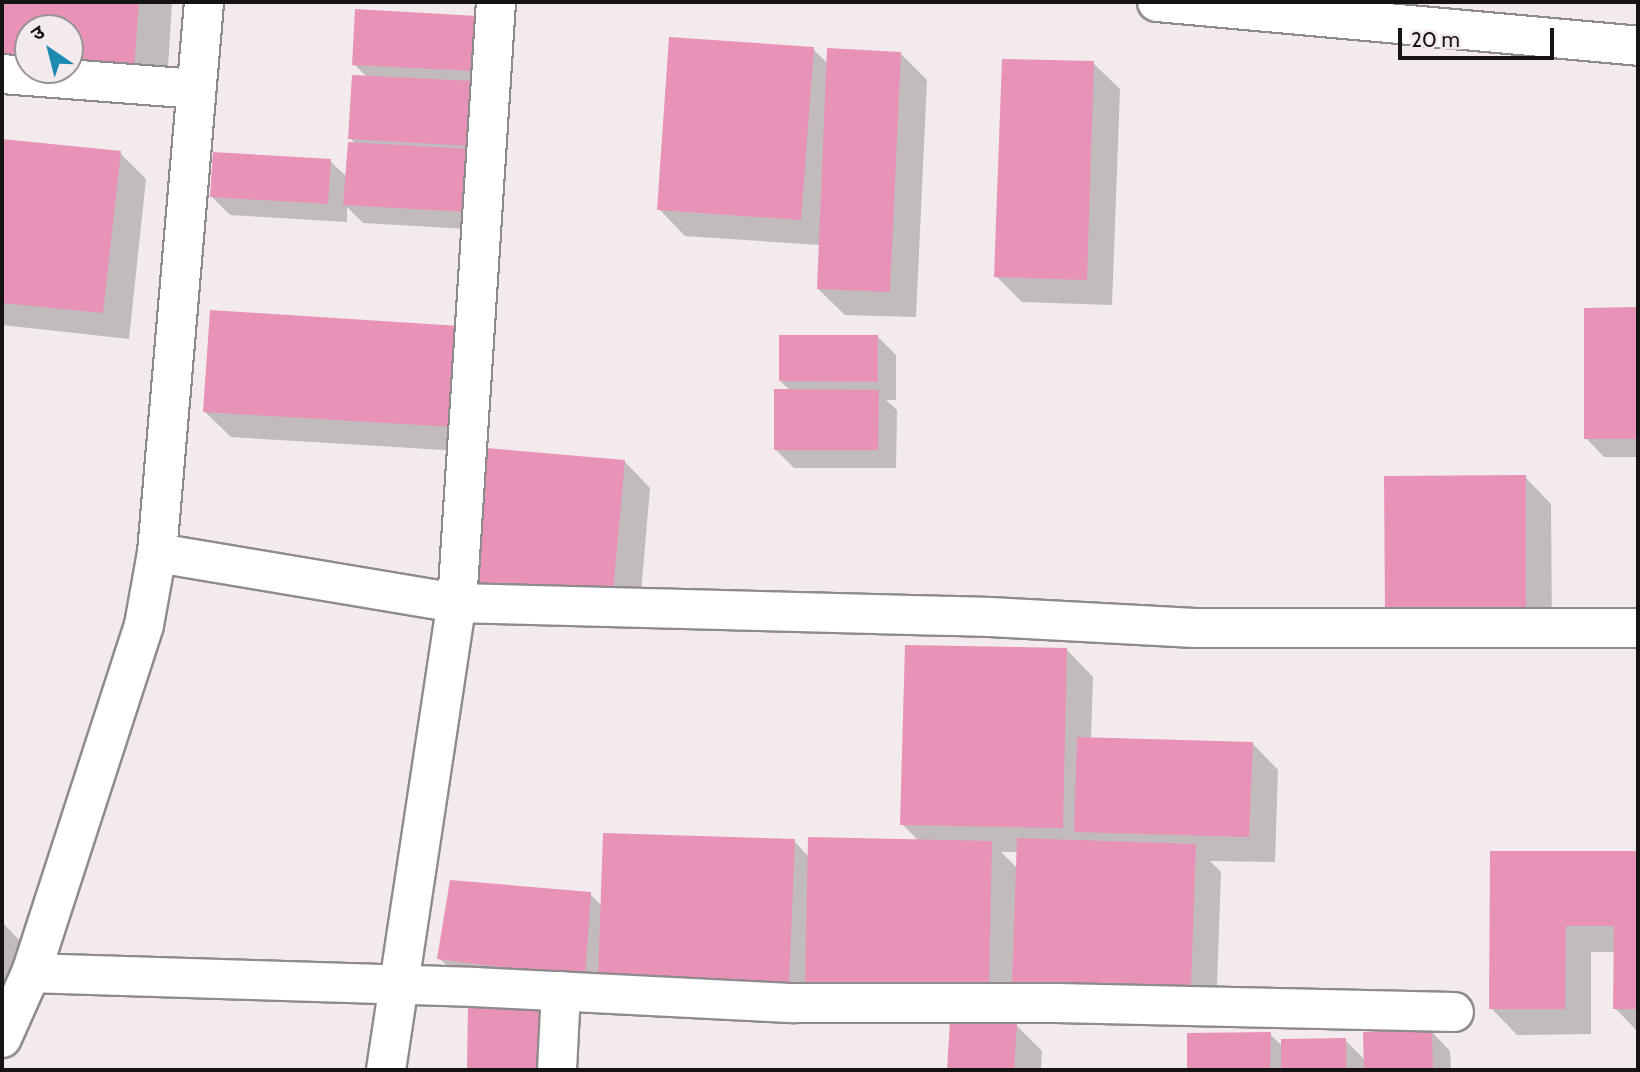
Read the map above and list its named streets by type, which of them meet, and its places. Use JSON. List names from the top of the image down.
{
  "scale_bar": "20 m",
  "north": "top left"
}
